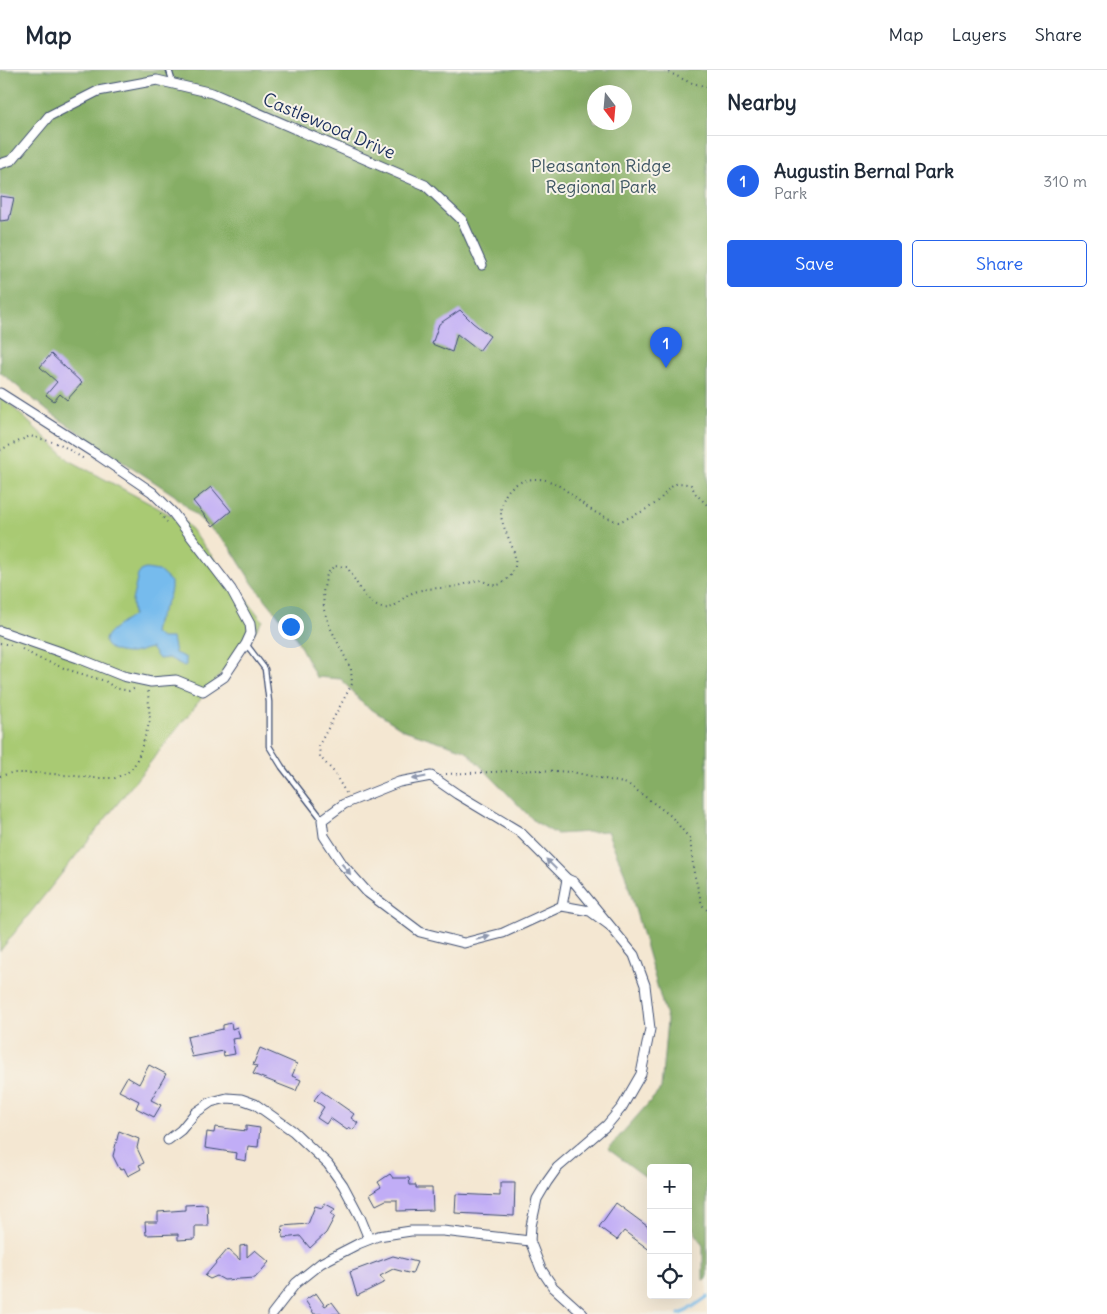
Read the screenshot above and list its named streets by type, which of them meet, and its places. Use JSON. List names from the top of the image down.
{
  "streets": {
    "street": ["Castlewood Drive"]
  },
  "parks": ["Pleasanton Ridge Regional Park"],
  "north": "bottom",
  "page": {
    "header": "Map",
    "nav": ["Map", "Layers", "Share"],
    "heading": "Nearby",
    "list": [
      {
        "mark": "1",
        "name": "Augustin Bernal Park",
        "note": "Park",
        "value": "310 m"
      }
    ],
    "buttons": ["Save", "Share"],
    "pins": "1",
    "map_buttons": ["+", "−"]
  }
}
